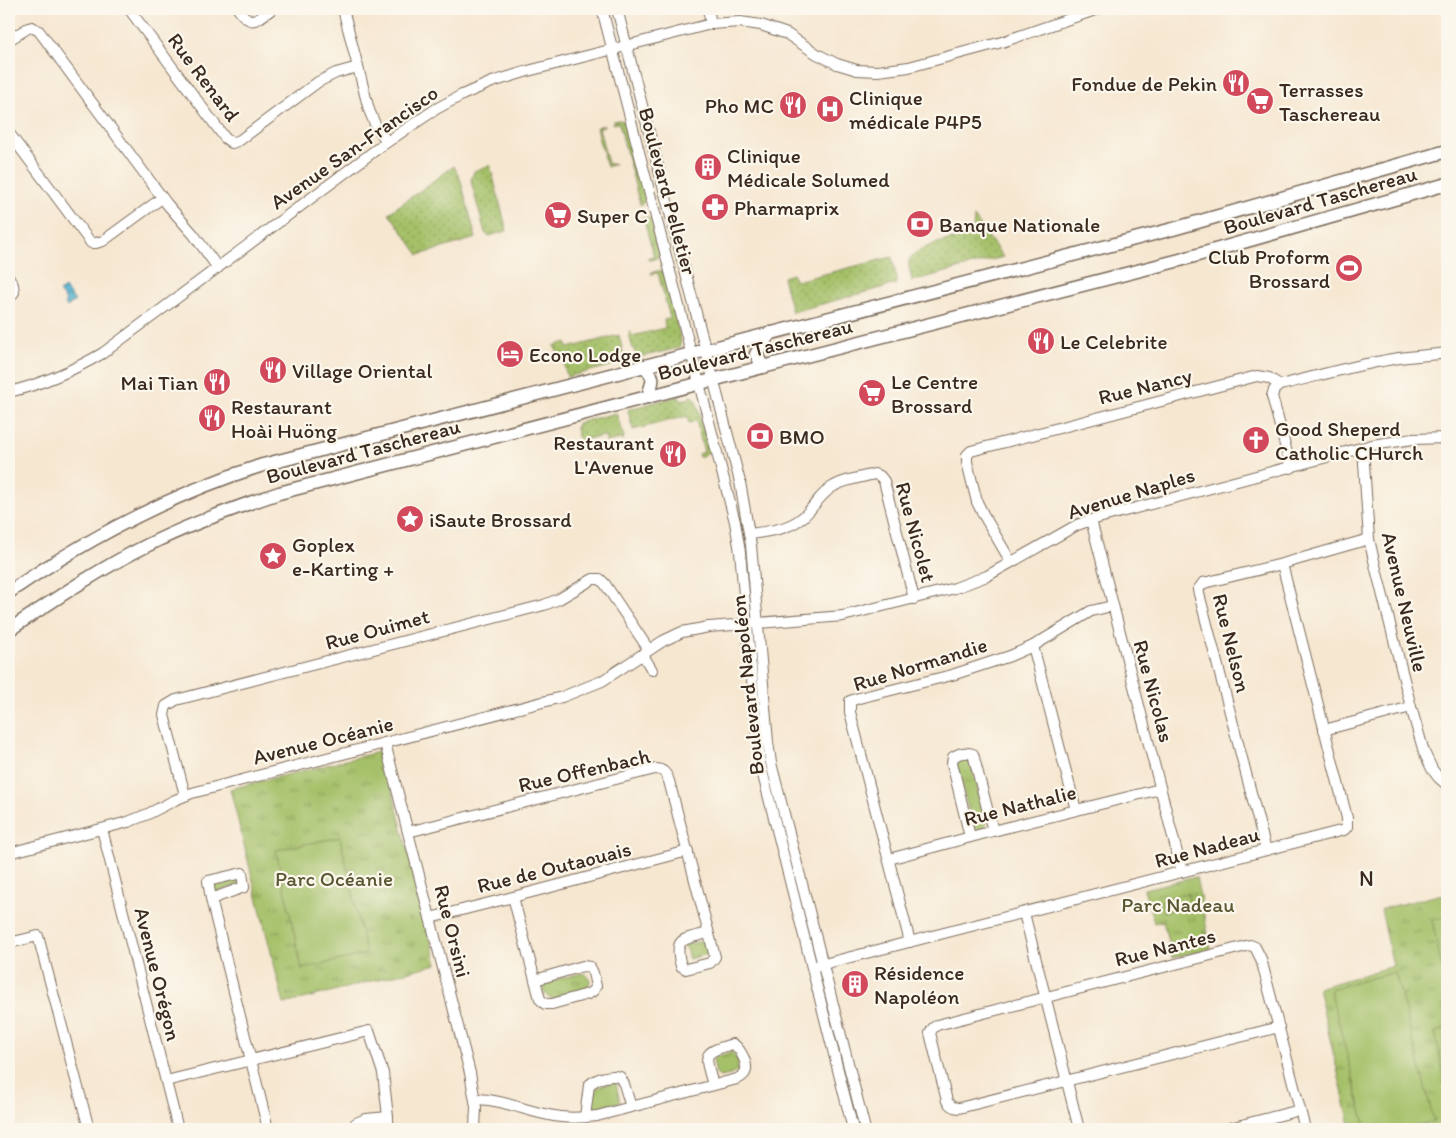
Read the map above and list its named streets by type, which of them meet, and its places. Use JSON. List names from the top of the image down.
{
  "streets": {
    "main road": ["Boulevard Taschereau"],
    "street": [
      "Rue Renard",
      "Avenue San-Francisco",
      "Boulevard Pelletier",
      "Rue Nancy",
      "Avenue Naples",
      "Rue Nicolet",
      "Avenue Neuville",
      "Rue Ouimet",
      "Rue Nelson",
      "Rue Normandie",
      "Boulevard Napoléon",
      "Rue Nicolas",
      "Avenue Océanie",
      "Rue Offenbach",
      "Rue Nathalie",
      "Rue Nadeau",
      "Rue de Outaouais",
      "Rue Orsini",
      "Rue Nantes",
      "Avenue Orégon"
    ]
  },
  "crossings": [
    ["Avenue San-Francisco", "Boulevard Pelletier"],
    ["Boulevard Pelletier", "Boulevard Taschereau"],
    ["Boulevard Pelletier", "Boulevard Napoléon"],
    ["Boulevard Taschereau", "Boulevard Napoléon"],
    ["Rue Nancy", "Avenue Naples"],
    ["Avenue Naples", "Rue Nicolet"],
    ["Avenue Naples", "Avenue Neuville"],
    ["Avenue Naples", "Boulevard Napoléon"],
    ["Avenue Naples", "Rue Nicolas"],
    ["Avenue Naples", "Avenue Océanie"],
    ["Rue Nicolet", "Boulevard Napoléon"],
    ["Avenue Neuville", "Rue Nelson"],
    ["Rue Ouimet", "Avenue Océanie"],
    ["Rue Nelson", "Rue Nadeau"],
    ["Rue Normandie", "Rue Nicolas"],
    ["Rue Normandie", "Rue Nathalie"],
    ["Rue Normandie", "Rue Nadeau"],
    ["Boulevard Napoléon", "Avenue Océanie"],
    ["Boulevard Napoléon", "Rue Nadeau"],
    ["Rue Nicolas", "Rue Nathalie"],
    ["Rue Nicolas", "Rue Nadeau"],
    ["Avenue Océanie", "Rue Orsini"],
    ["Avenue Océanie", "Avenue Orégon"],
    ["Rue Offenbach", "Rue de Outaouais"],
    ["Rue Offenbach", "Rue Orsini"],
    ["Rue de Outaouais", "Rue Orsini"]
  ],
  "districts": ["N"],
  "parks": ["Parc Océanie", "Parc Nadeau"],
  "places": {
    "restaurant": [
      "Fondue de Pekin",
      "Pho MC",
      "Le Celebrite",
      "Village Oriental",
      "Mai Tian",
      "Restaurant Hoài Huöng",
      "Restaurant L'Avenue"
    ],
    "supermarket": ["Terrasses Taschereau", "Super C", "Le Centre Brossard"],
    "hospital": ["Clinique médicale P4P5"],
    "building": ["Clinique Médicale Solumed", "Résidence Napoléon"],
    "pharmacy": ["Pharmaprix"],
    "bank": ["Banque Nationale", "BMO"],
    "sports": ["Club Proform Brossard"],
    "hotel": ["Econo Lodge"],
    "church": ["Good Sheperd Catholic CHurch"],
    "place": ["iSaute Brossard", "Goplex e-Karting +"]
  }
}
